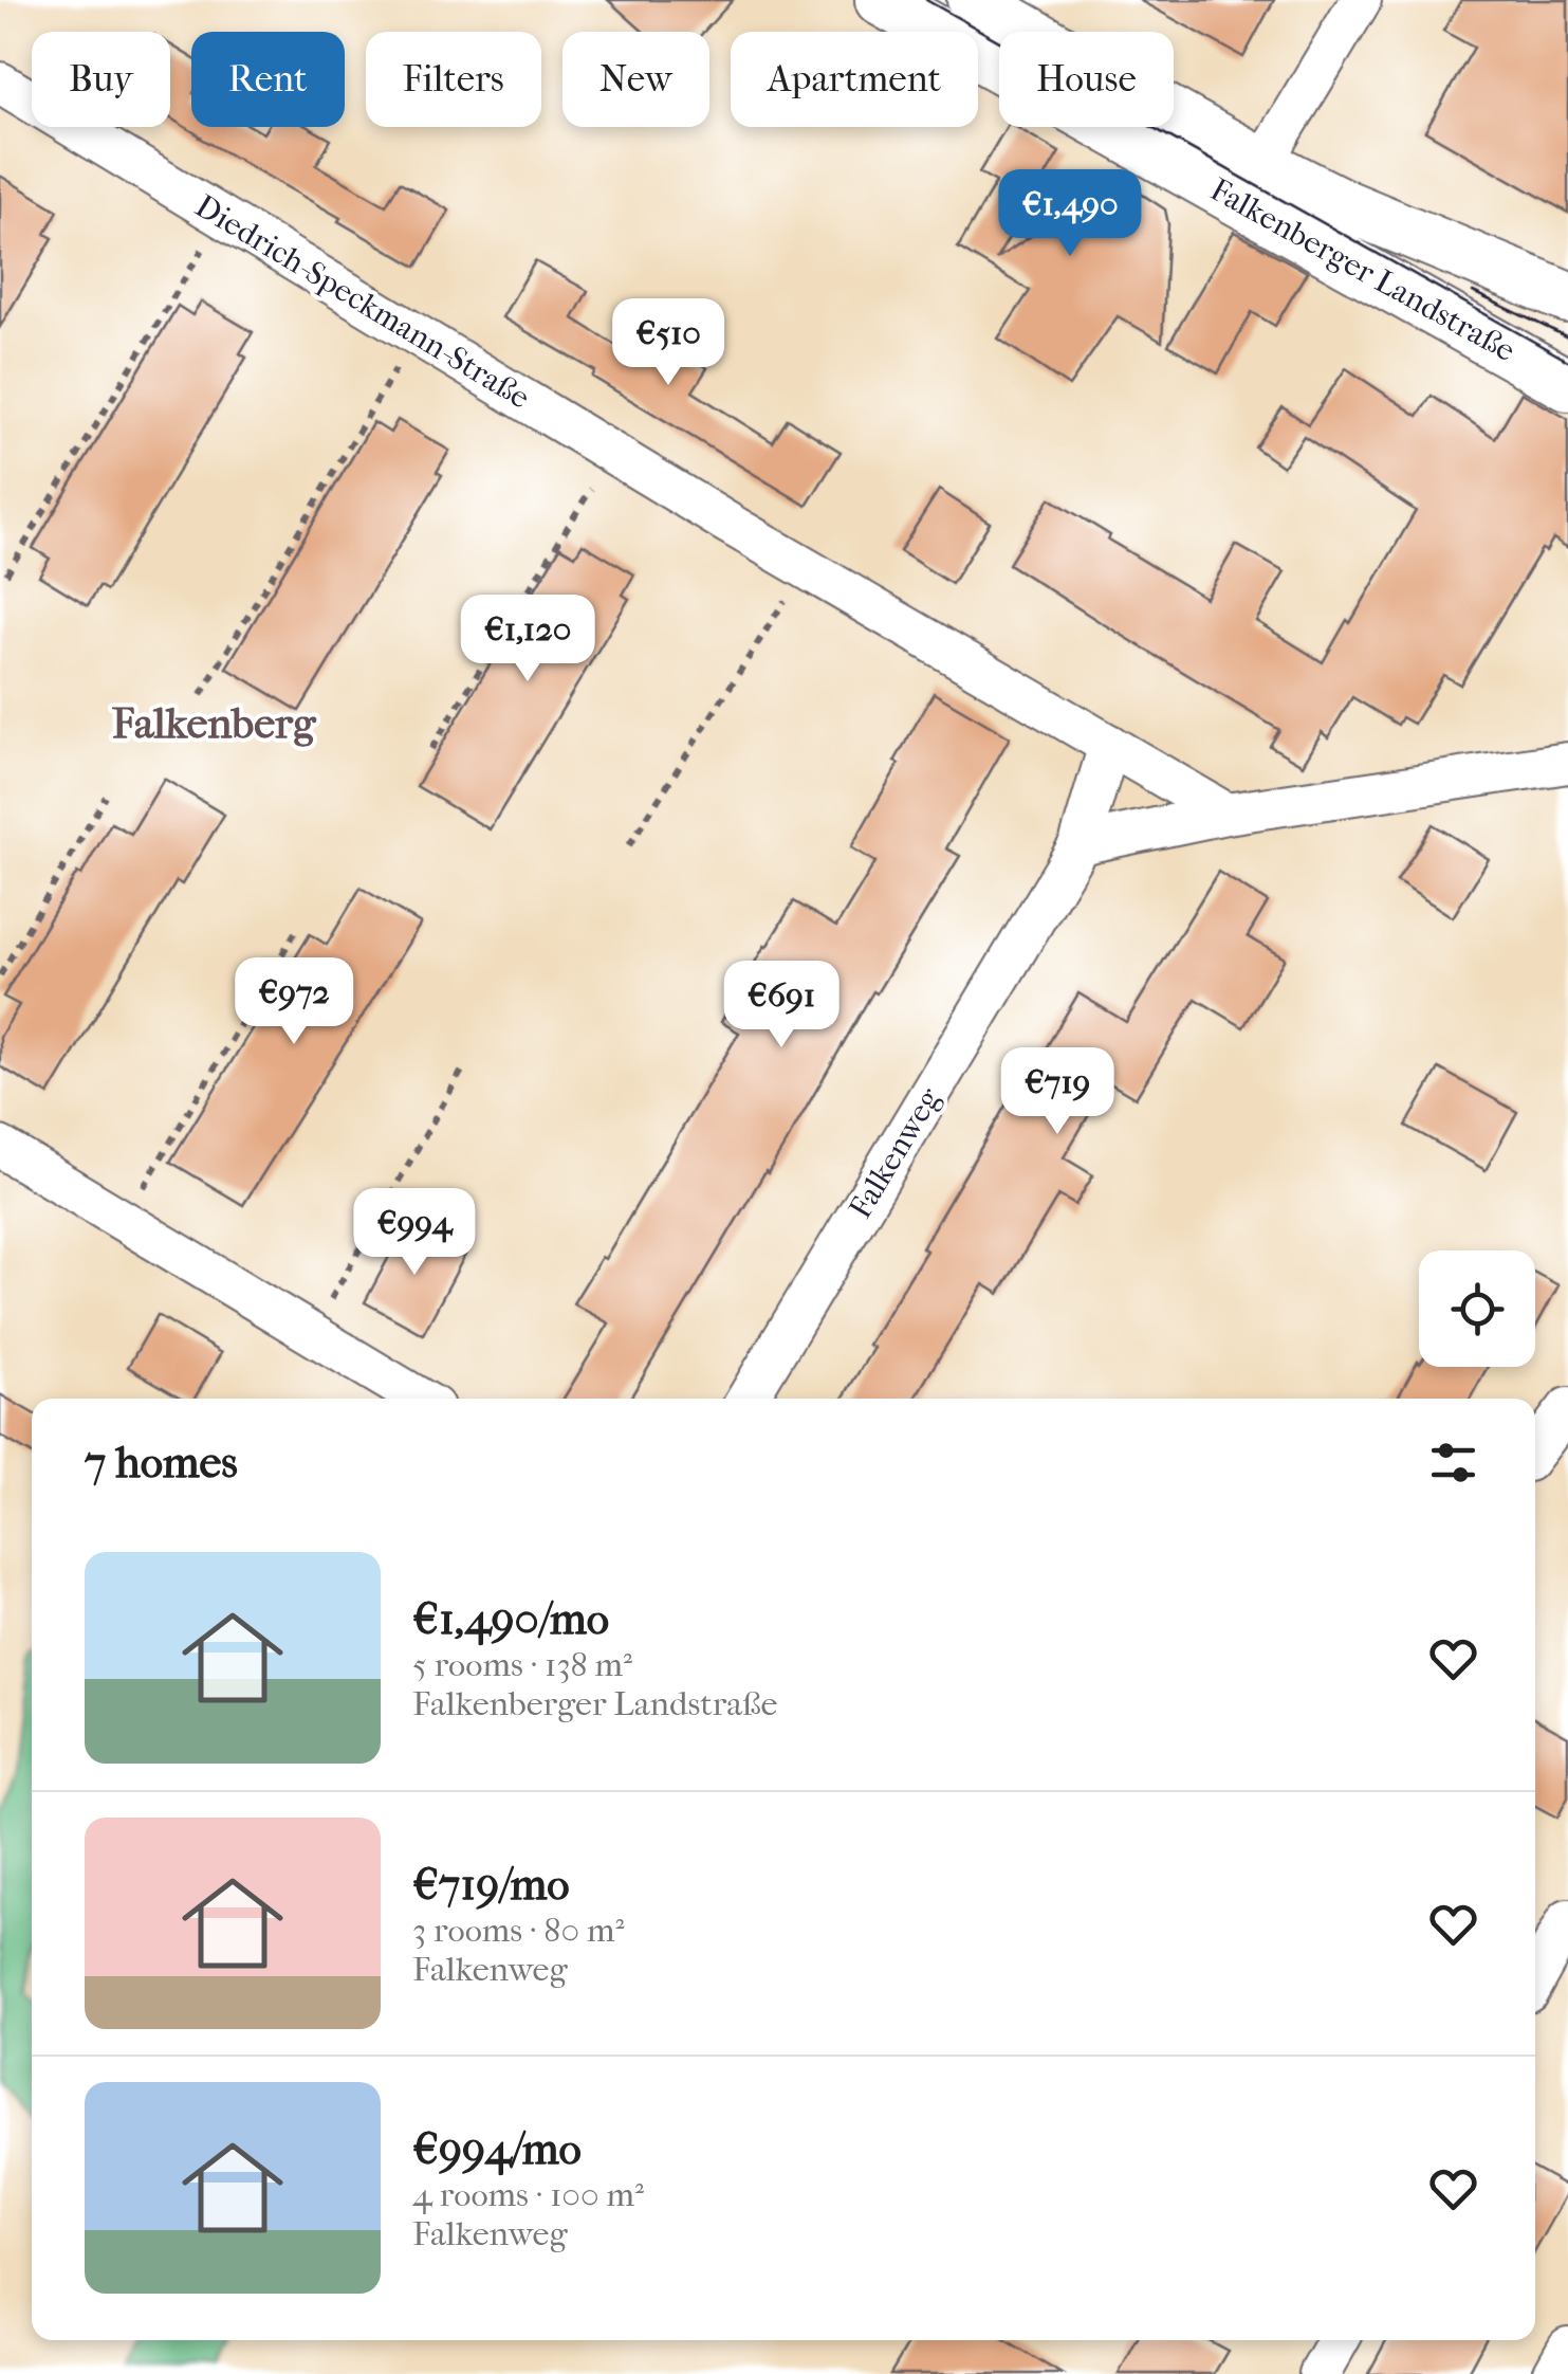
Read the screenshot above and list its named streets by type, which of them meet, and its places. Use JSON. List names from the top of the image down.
{
  "streets": {
    "street": ["Falkenberger Landstraße", "Diedrich-Speckmann-Straße", "Falkenweg"]
  },
  "districts": ["Falkenberg"],
  "page": {
    "chip": [
      "Buy",
      "Rent",
      "Filters",
      "New",
      "Apartment",
      "House"
    ],
    "price": [
      "€1,490",
      "€510",
      "€1,120",
      "€972",
      "€691",
      "€719",
      "€994"
    ],
    "heading": "7 homes",
    "list": [
      {
        "name": "€1,490/mo",
        "note": "5 rooms · 138 m² · Falkenberger Landstraße"
      },
      {
        "name": "€719/mo",
        "note": "3 rooms · 80 m² · Falkenweg"
      },
      {
        "name": "€994/mo",
        "note": "4 rooms · 100 m² · Falkenweg"
      }
    ]
  }
}
